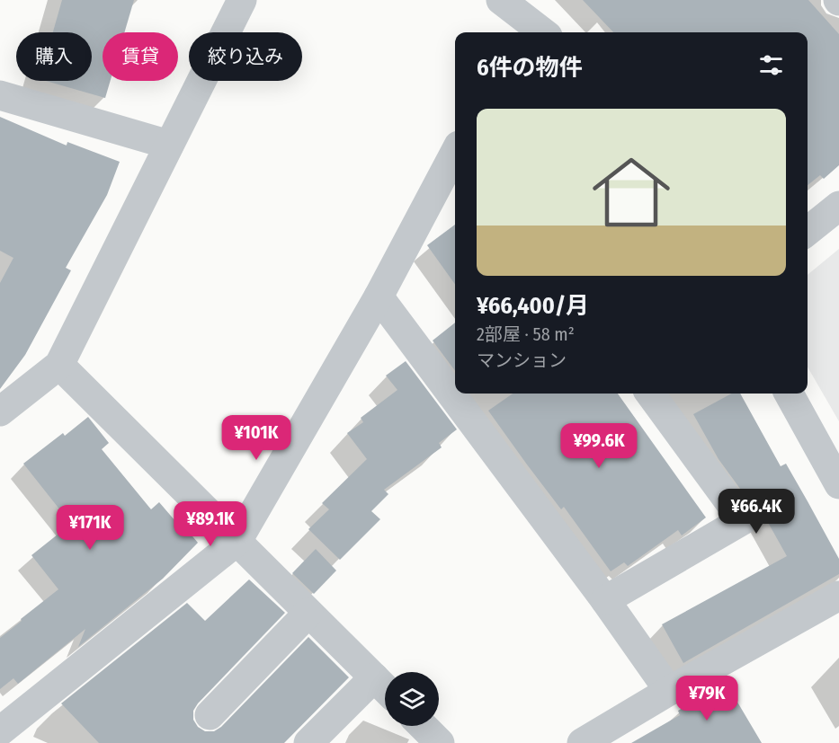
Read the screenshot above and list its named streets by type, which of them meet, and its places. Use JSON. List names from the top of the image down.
{
  "page": {
    "chip": ["購入", "賃貸", "絞り込み"],
    "heading": "6件の物件",
    "list": [
      {
        "name": "¥66,400/月",
        "note": "2部屋 · 58 m² · マンション"
      }
    ],
    "price": [
      "¥101K",
      "¥99.6K",
      "¥66.4K",
      "¥89.1K",
      "¥171K",
      "¥79K"
    ]
  }
}
